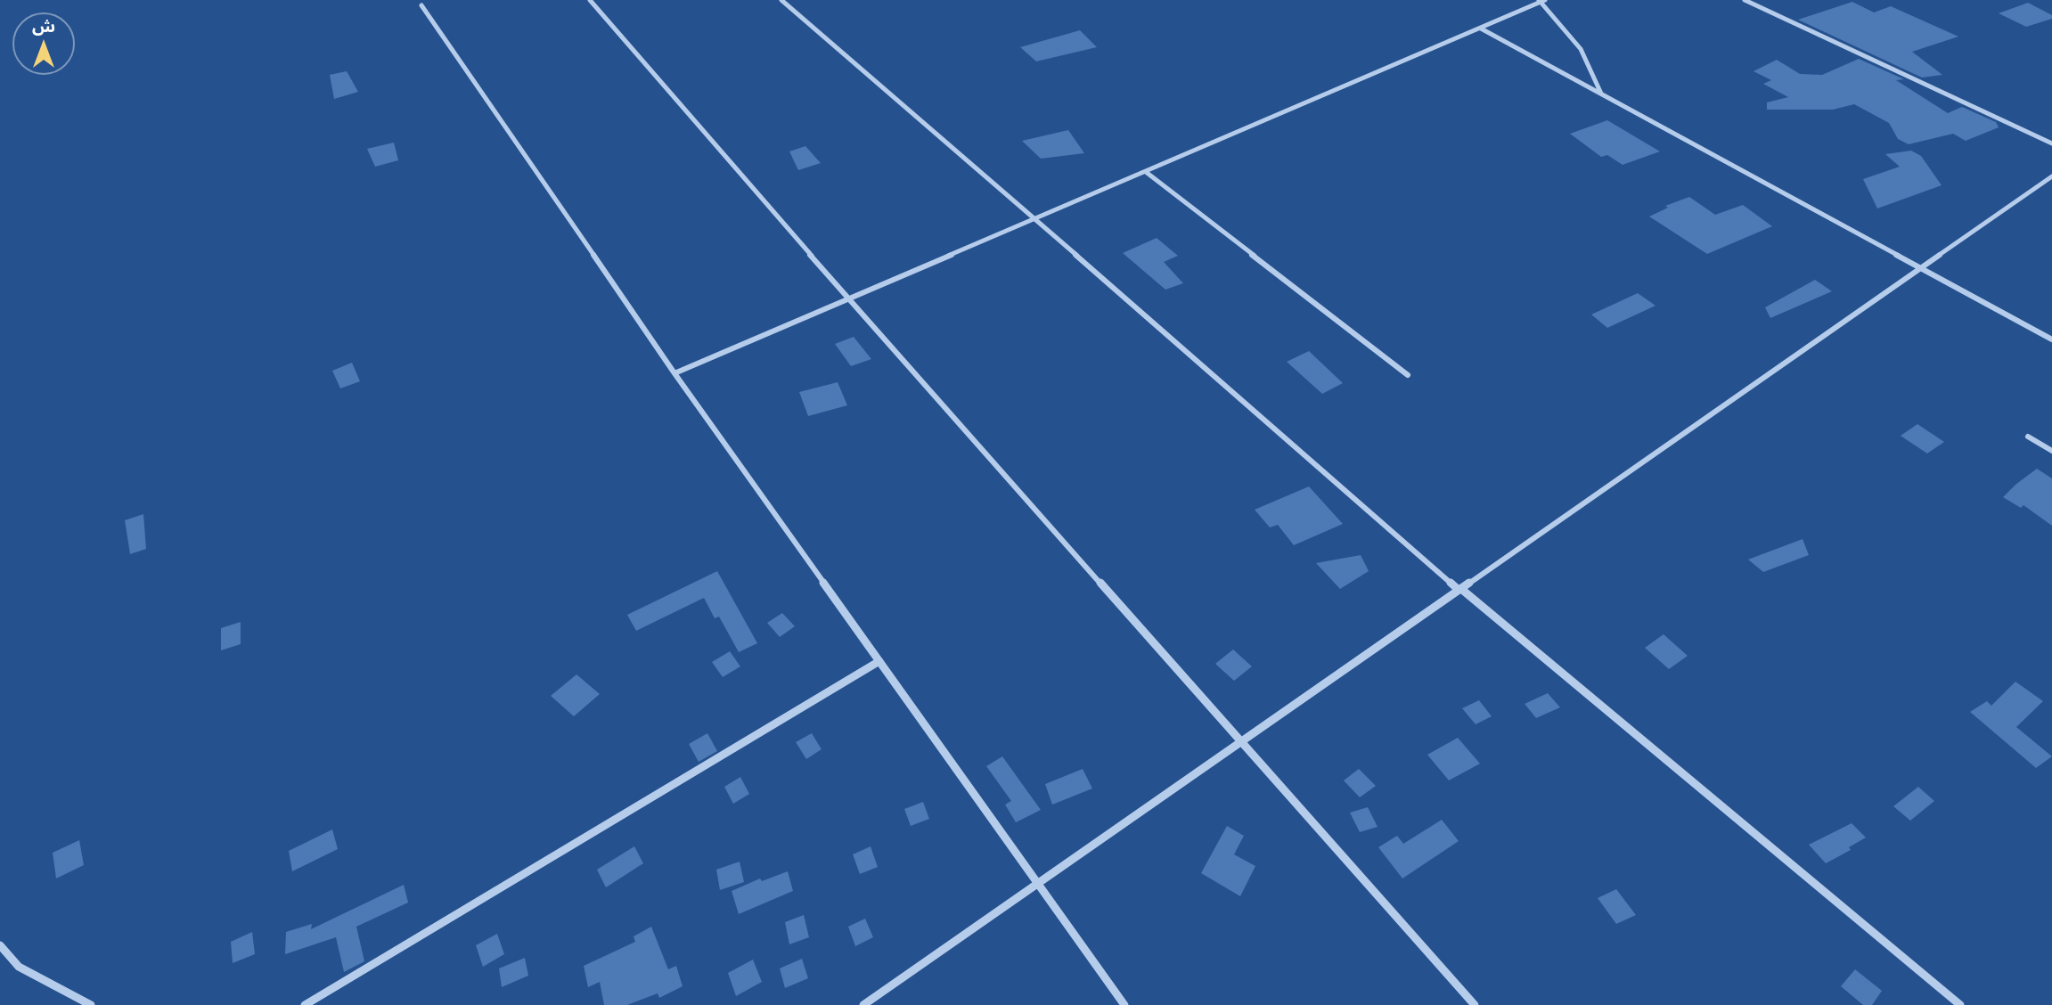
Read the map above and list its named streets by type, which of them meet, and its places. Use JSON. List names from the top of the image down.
{
  "north": "top"
}
